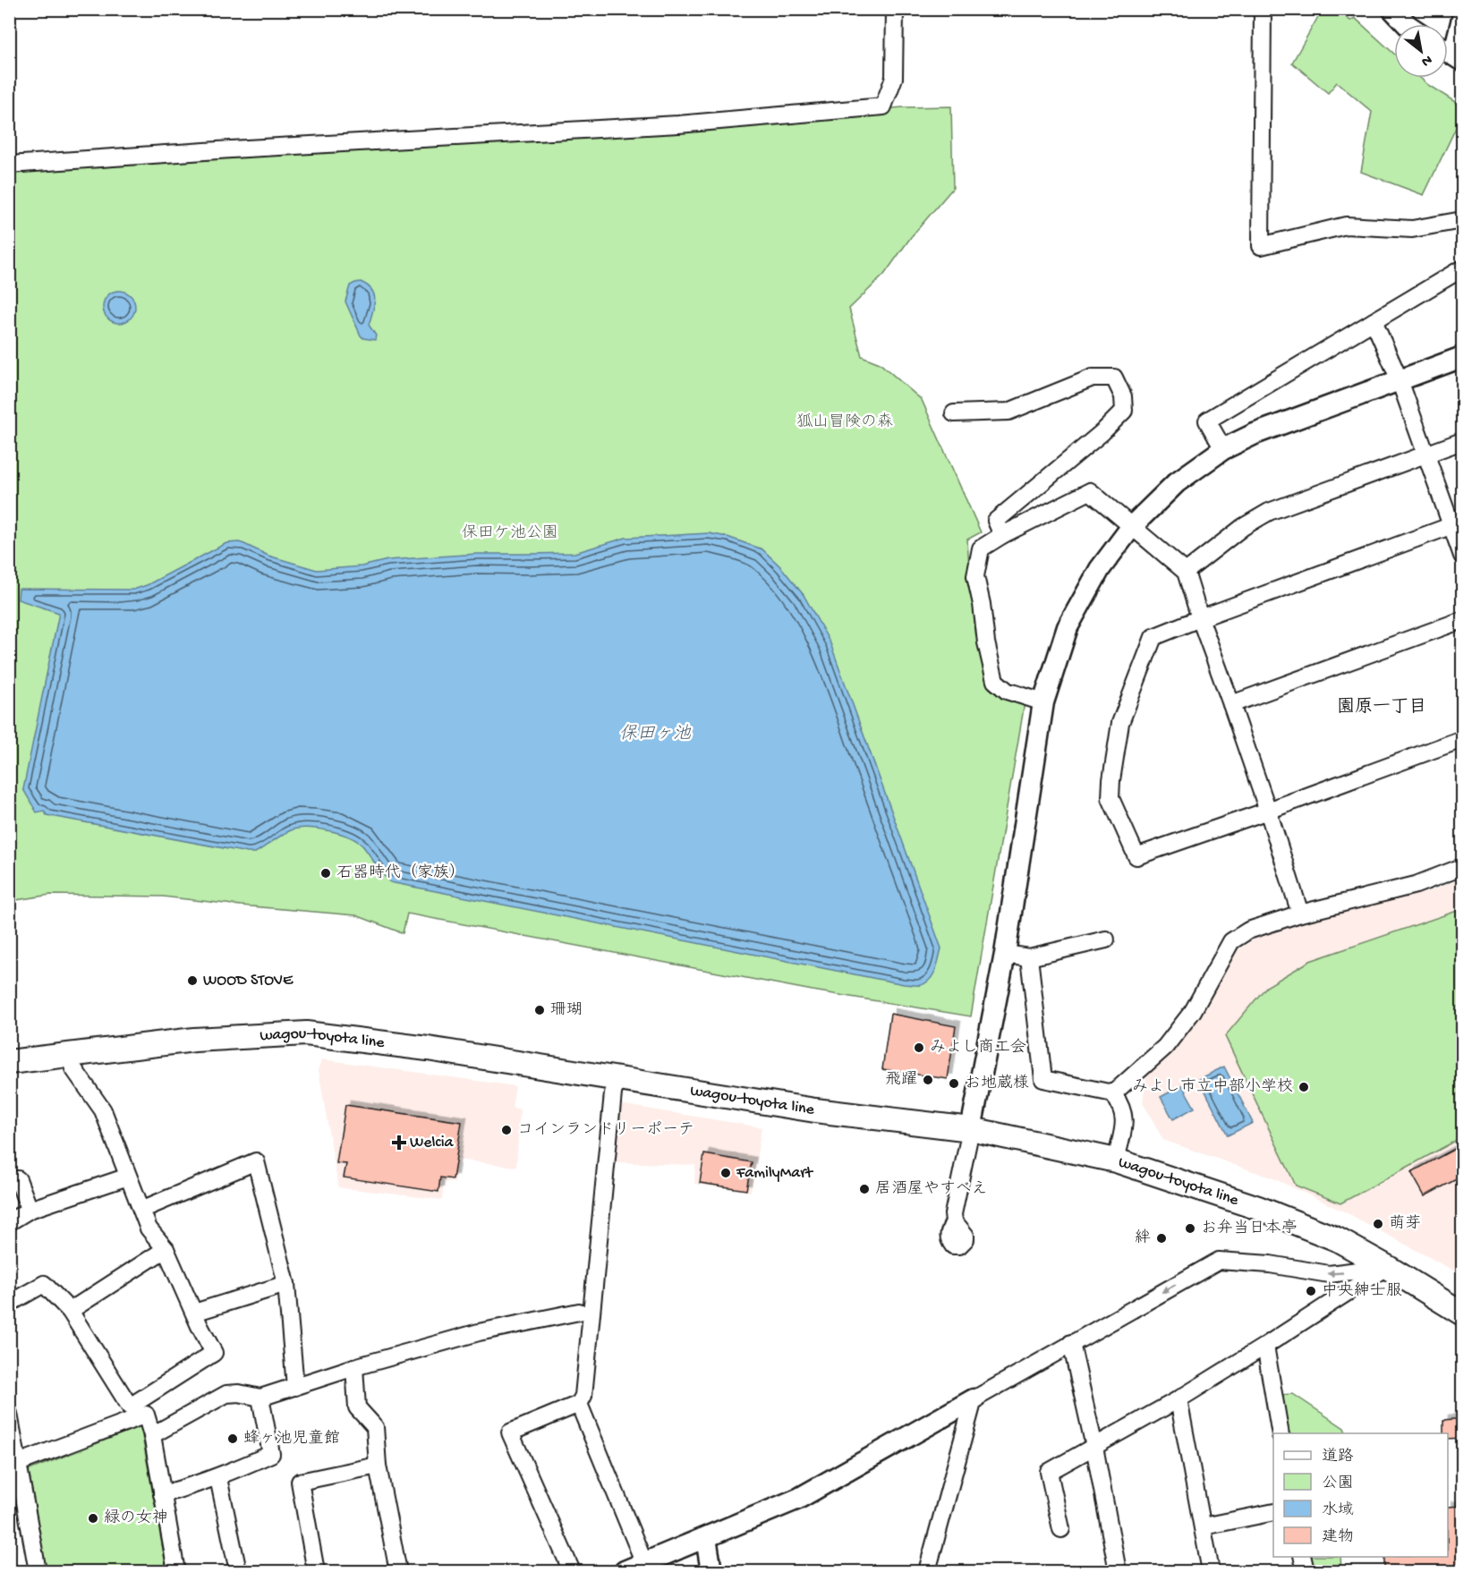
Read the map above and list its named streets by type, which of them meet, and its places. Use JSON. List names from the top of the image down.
{
  "streets": {
    "main road": ["wagou-toyota line"]
  },
  "districts": ["園原一丁目"],
  "water": ["保田ヶ池"],
  "parks": ["狐山冒険の森", "保田ケ池公園"],
  "places": {
    "other": [
      "石器時代（家族）",
      "WOOD STOVE",
      "珊瑚",
      "みよし商工会",
      "飛躍",
      "お地蔵様",
      "みよし市立中部小学校",
      "コインランドリーポーテ",
      "FamilyMart",
      "居酒屋やすべえ",
      "萌芽",
      "お弁当日本亭",
      "絆",
      "中央紳士服",
      "蜂ヶ池児童館",
      "緑の女神"
    ],
    "health": ["Welcia"]
  },
  "legend": [
    "道路",
    "公園",
    "水域",
    "建物"
  ],
  "north": "bottom right"
}
